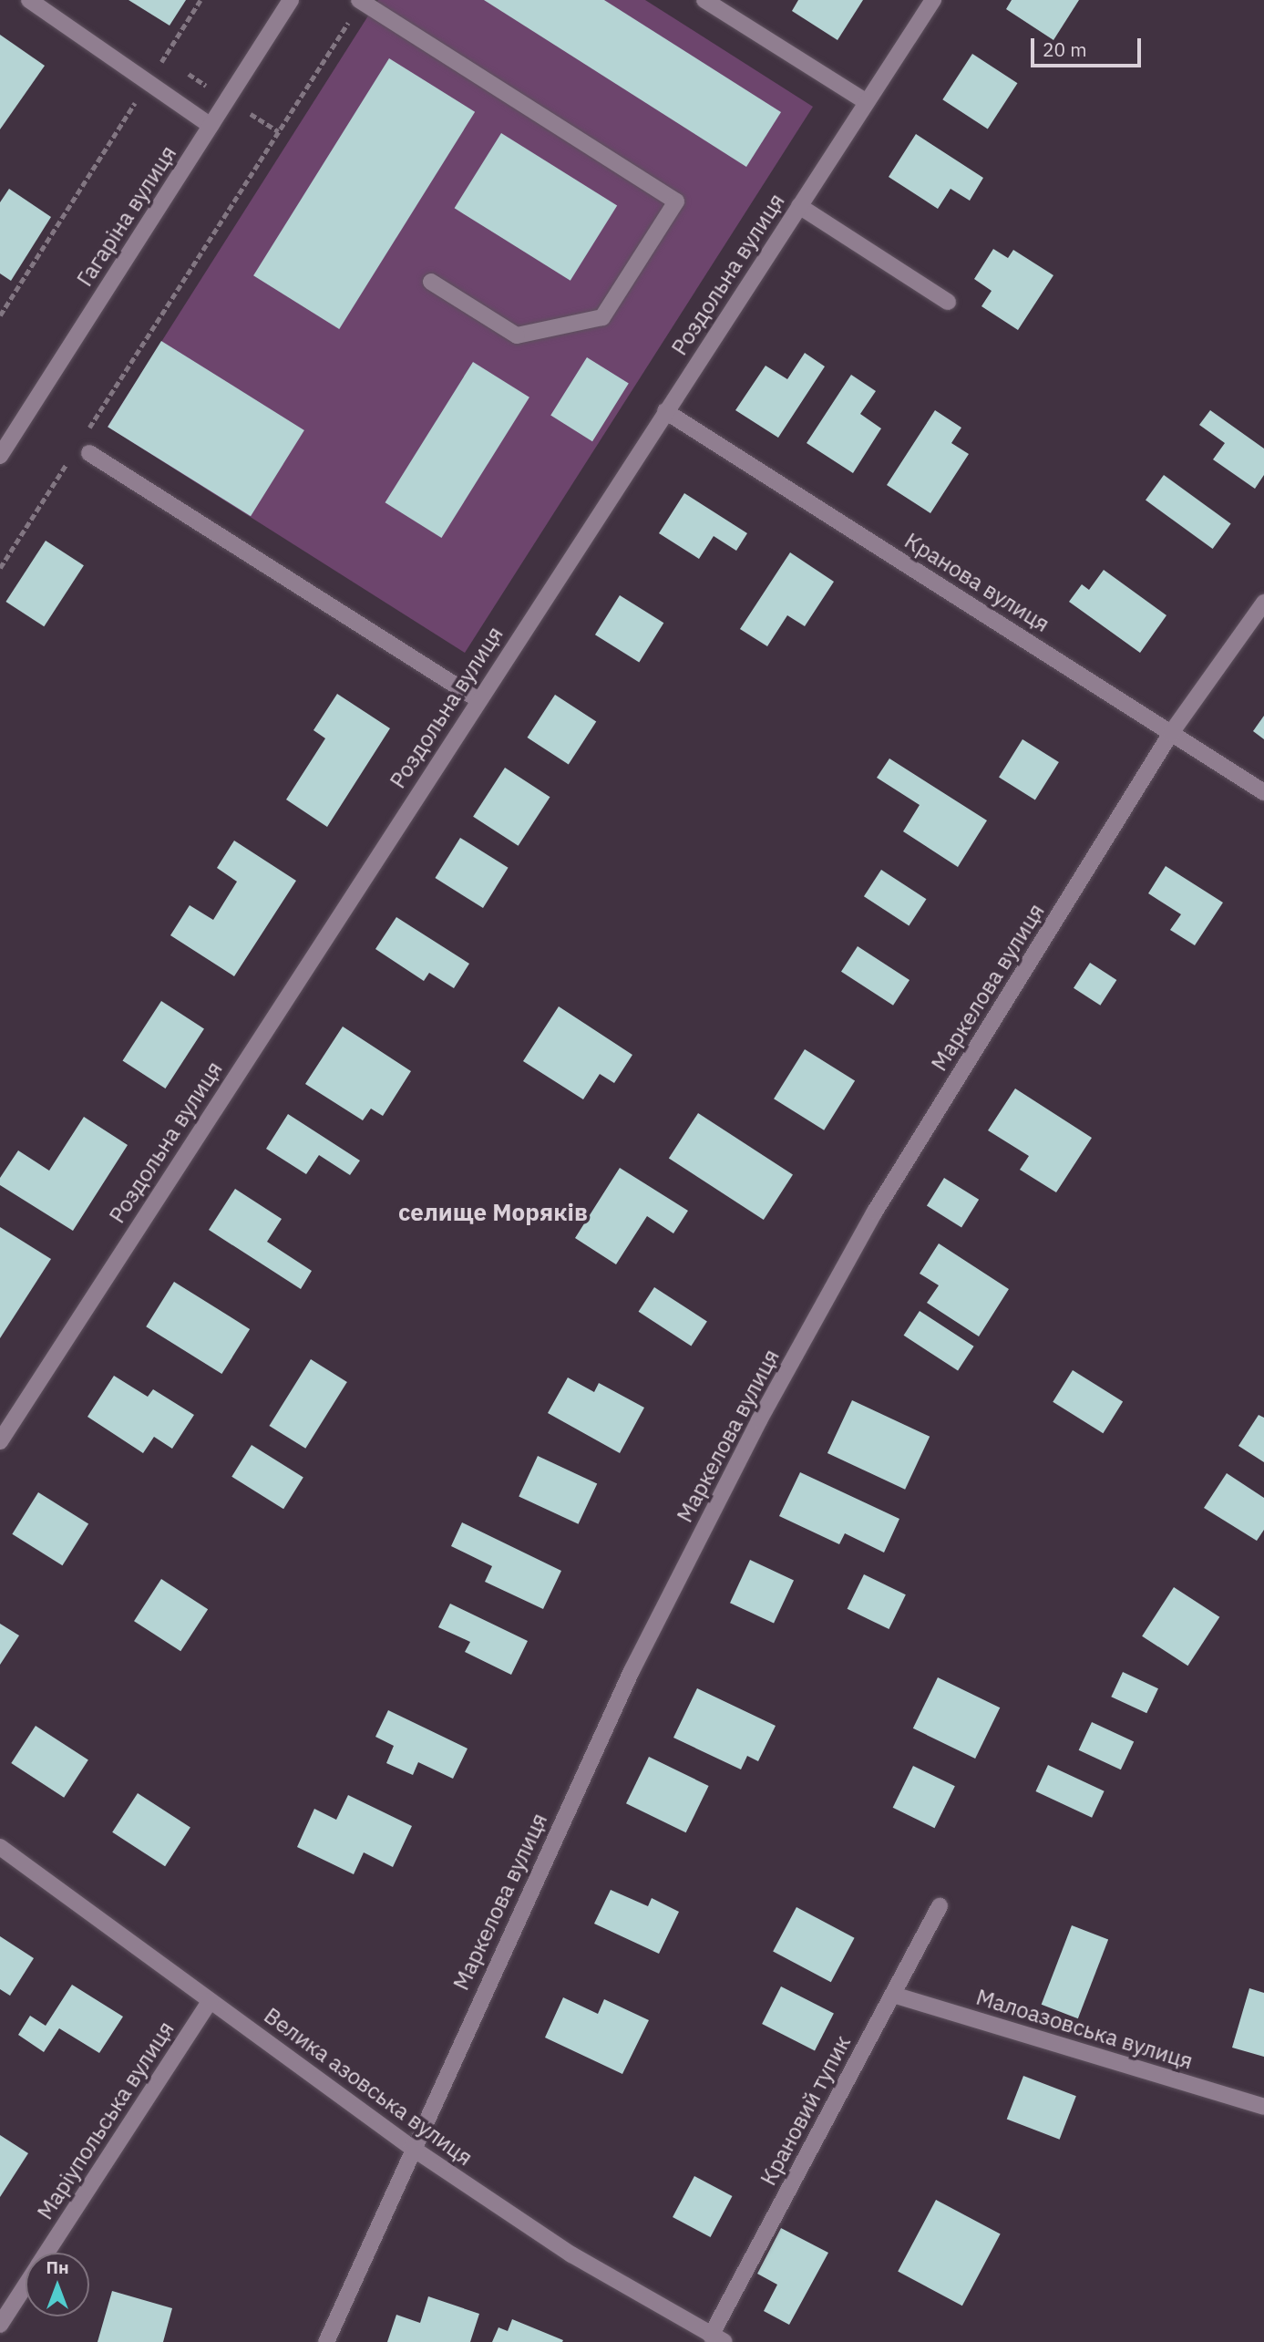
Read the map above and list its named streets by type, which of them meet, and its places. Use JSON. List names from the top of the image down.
{
  "streets": {
    "street": [
      "Гагаріна вулиця",
      "Роздольна вулиця",
      "Кранова вулиця",
      "Маркелова вулиця",
      "Малоазовська вулиця",
      "Велика азовська вулиця",
      "Крановий тупик",
      "Маріупольська вулиця"
    ]
  },
  "crossings": [
    ["Роздольна вулиця", "Кранова вулиця"],
    ["Кранова вулиця", "Маркелова вулиця"],
    ["Маркелова вулиця", "Велика азовська вулиця"],
    ["Малоазовська вулиця", "Крановий тупик"],
    ["Велика азовська вулиця", "Крановий тупик"],
    ["Велика азовська вулиця", "Маріупольська вулиця"]
  ],
  "districts": ["селище Моряків"],
  "scale_bar": "20 m",
  "north": "top"
}
